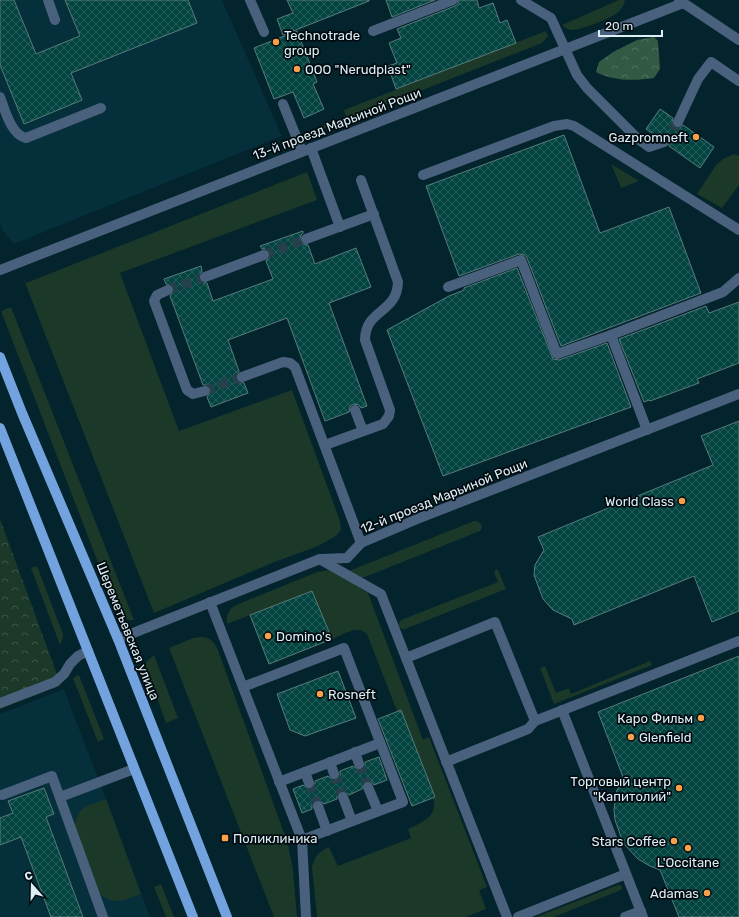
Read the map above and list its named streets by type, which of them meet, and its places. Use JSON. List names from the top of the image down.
{
  "streets": {
    "main road": ["Шереметьевская улица"],
    "street": ["13-й проезд Марьиной Рощи", "12-й проезд Марьиной Рощи"]
  },
  "crossings": [
    ["12-й проезд Марьиной Рощи", "Шереметьевская улица"]
  ],
  "places": {
    "other": [
      "Technotrade group",
      "OOO \"Nerudplast\"",
      "Gazpromneft",
      "World Class",
      "Domino's",
      "Rosneft",
      "Каро Фильм",
      "Glenfield",
      "Торговый центр \"Капитолий\"",
      "Stars Coffee",
      "L'Occitane",
      "Adamas"
    ],
    "transit": ["Поликлиника"]
  },
  "scale_bar": "20 m",
  "north": "top"
}
